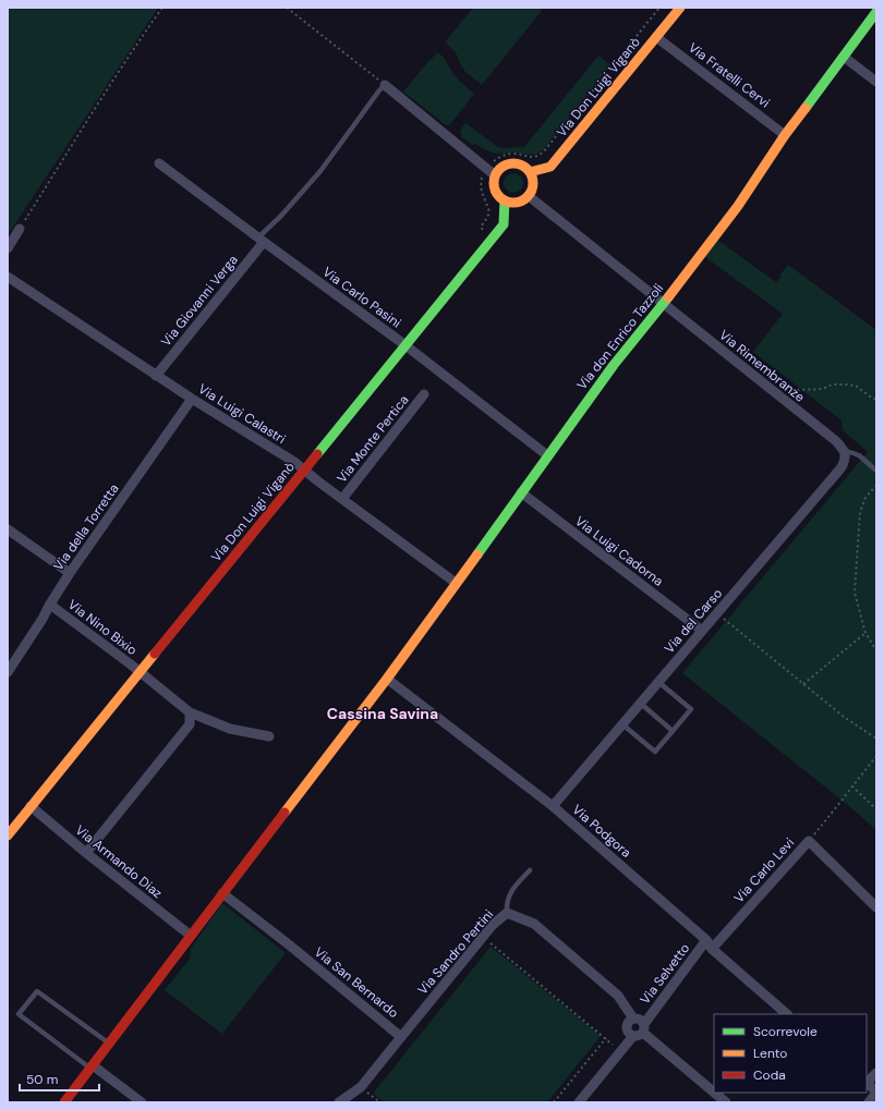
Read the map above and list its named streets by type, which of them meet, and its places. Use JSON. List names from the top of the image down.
{
  "streets": {
    "street": [
      "Via Fratelli Cervi",
      "Via Don Luigi Viganò",
      "Via Carlo Pasini",
      "Via Giovanni Verga",
      "Via don Enrico Tazzoli",
      "Via Rimembranze",
      "Via Luigi Calastri",
      "Via Monte Pertica",
      "Via della Torretta",
      "Via Luigi Cadorna",
      "Via del Carso",
      "Via Nino Bixio",
      "Via Podgora",
      "Via Armando Diaz",
      "Via Carlo Levi",
      "Via Sandro Pertini",
      "Via Selvetto",
      "Via San Bernardo"
    ]
  },
  "crossings": [
    ["Via Fratelli Cervi", "Via Don Luigi Viganò"],
    ["Via Fratelli Cervi", "Via don Enrico Tazzoli"],
    ["Via Don Luigi Viganò", "Via Carlo Pasini"],
    ["Via Don Luigi Viganò", "Via Rimembranze"],
    ["Via Don Luigi Viganò", "Via Luigi Calastri"],
    ["Via Don Luigi Viganò", "Via Nino Bixio"],
    ["Via Don Luigi Viganò", "Via Armando Diaz"],
    ["Via Carlo Pasini", "Via Giovanni Verga"],
    ["Via Carlo Pasini", "Via don Enrico Tazzoli"],
    ["Via Giovanni Verga", "Via Luigi Calastri"],
    ["Via don Enrico Tazzoli", "Via Rimembranze"],
    ["Via don Enrico Tazzoli", "Via Luigi Calastri"],
    ["Via don Enrico Tazzoli", "Via Luigi Cadorna"],
    ["Via don Enrico Tazzoli", "Via Podgora"],
    ["Via Rimembranze", "Via del Carso"],
    ["Via Luigi Calastri", "Via Monte Pertica"],
    ["Via Luigi Calastri", "Via della Torretta"],
    ["Via della Torretta", "Via Nino Bixio"],
    ["Via Luigi Cadorna", "Via del Carso"],
    ["Via del Carso", "Via Podgora"],
    ["Via Podgora", "Via Carlo Levi"],
    ["Via Podgora", "Via Selvetto"],
    ["Via Carlo Levi", "Via Selvetto"],
    ["Via Sandro Pertini", "Via Selvetto"],
    ["Via Sandro Pertini", "Via San Bernardo"]
  ],
  "districts": ["Cassina Savina"],
  "legend": ["Scorrevole", "Lento", "Coda"],
  "scale_bar": "50 m"
}
